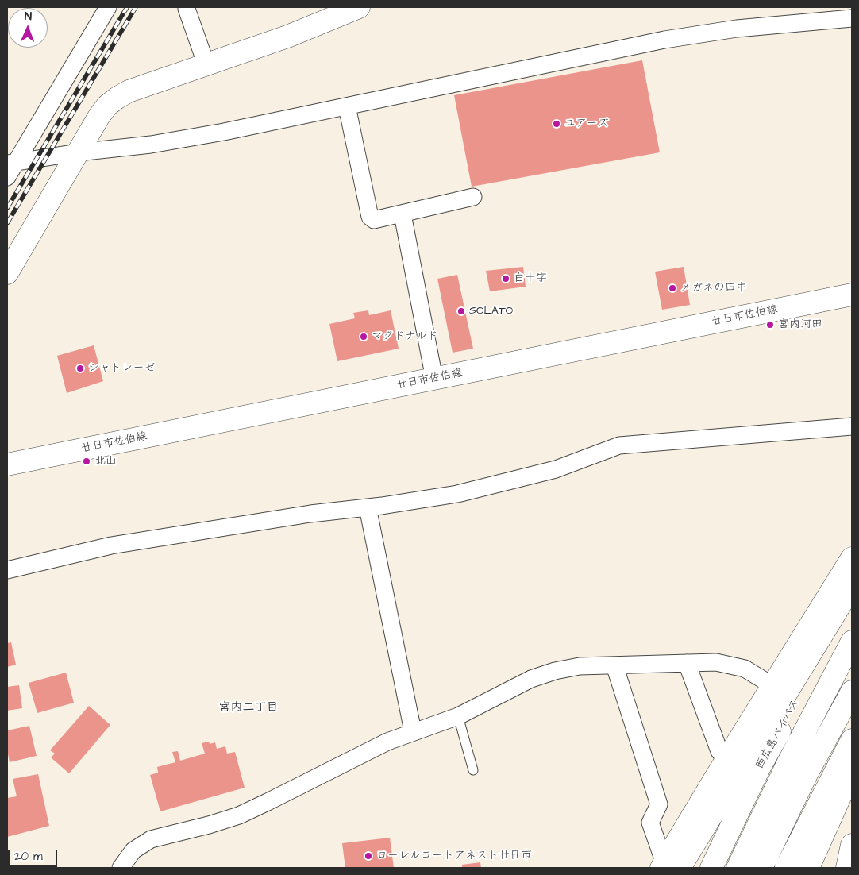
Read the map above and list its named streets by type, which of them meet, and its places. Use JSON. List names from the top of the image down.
{
  "streets": {
    "main road": ["廿日市佐伯線", "西広島バイパス"]
  },
  "districts": ["宮内二丁目"],
  "places": [
    "ユアーズ",
    "白十字",
    "メガネの田中",
    "SOLATO",
    "宮内河田",
    "マクドナルド",
    "シャトレーゼ",
    "北山",
    "ローレルコートアネスト廿日市"
  ],
  "scale_bar": "20 m",
  "north": "top"
}
